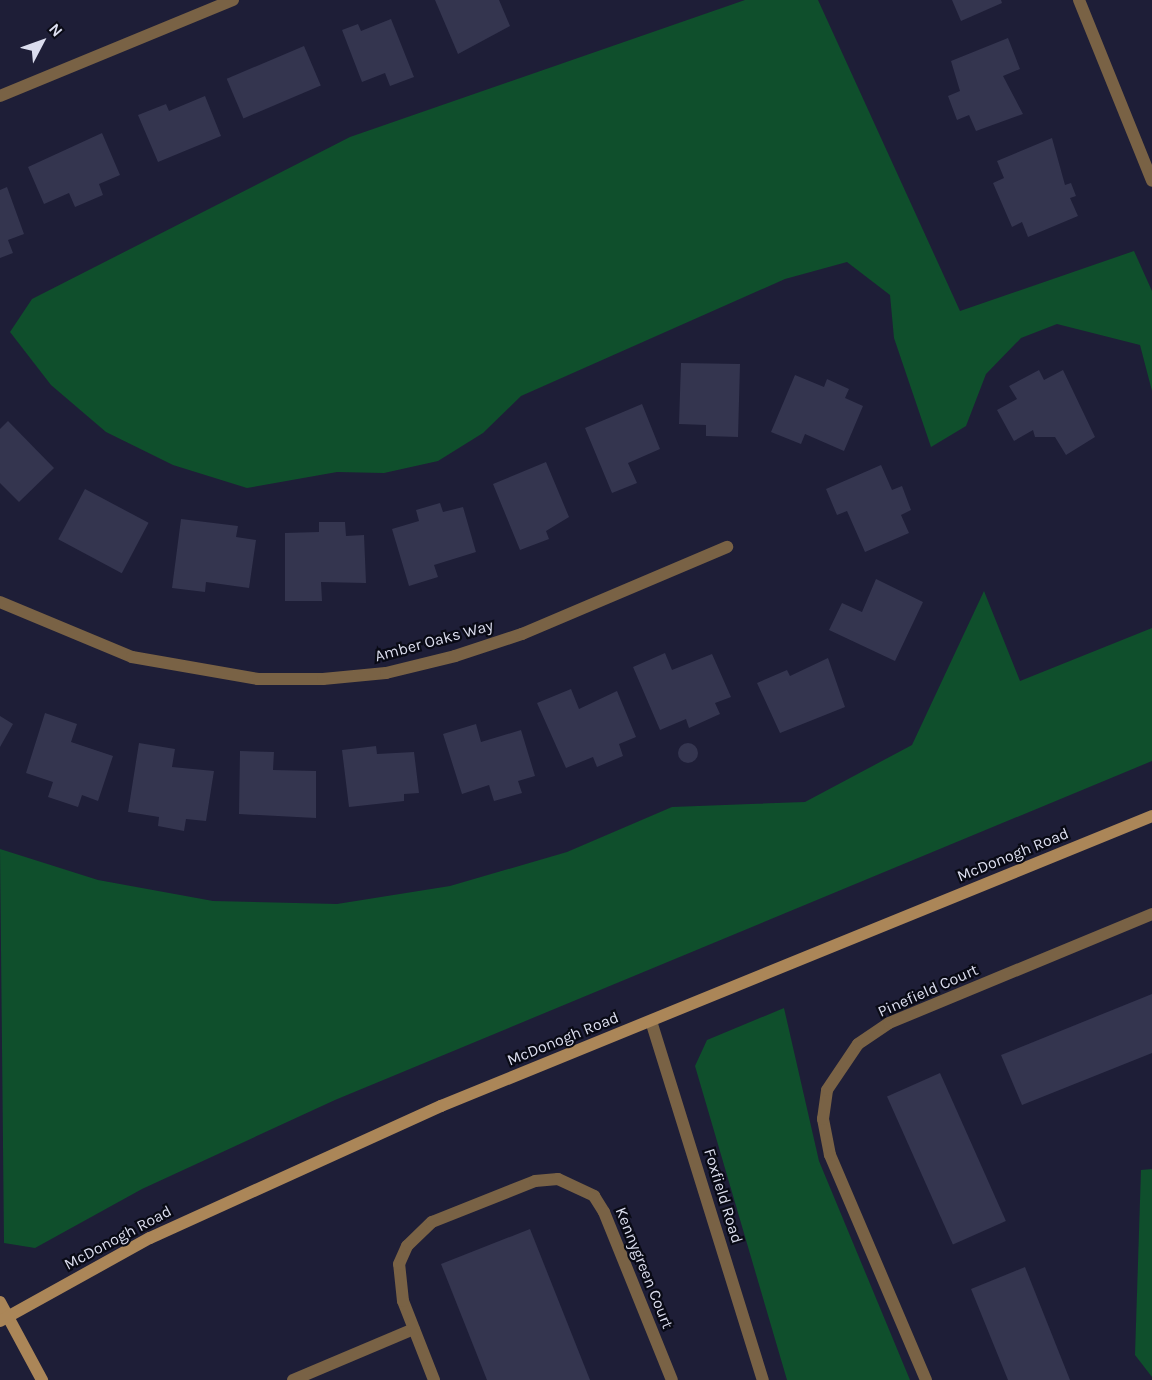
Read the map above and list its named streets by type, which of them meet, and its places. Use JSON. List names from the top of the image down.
{
  "streets": {
    "main road": ["McDonogh Road"],
    "street": [
      "Amber Oaks Way",
      "Pinefield Court",
      "Foxfield Road",
      "Kennygreen Court"
    ]
  },
  "crossings": [
    ["McDonogh Road", "Foxfield Road"]
  ],
  "north": "top right"
}
